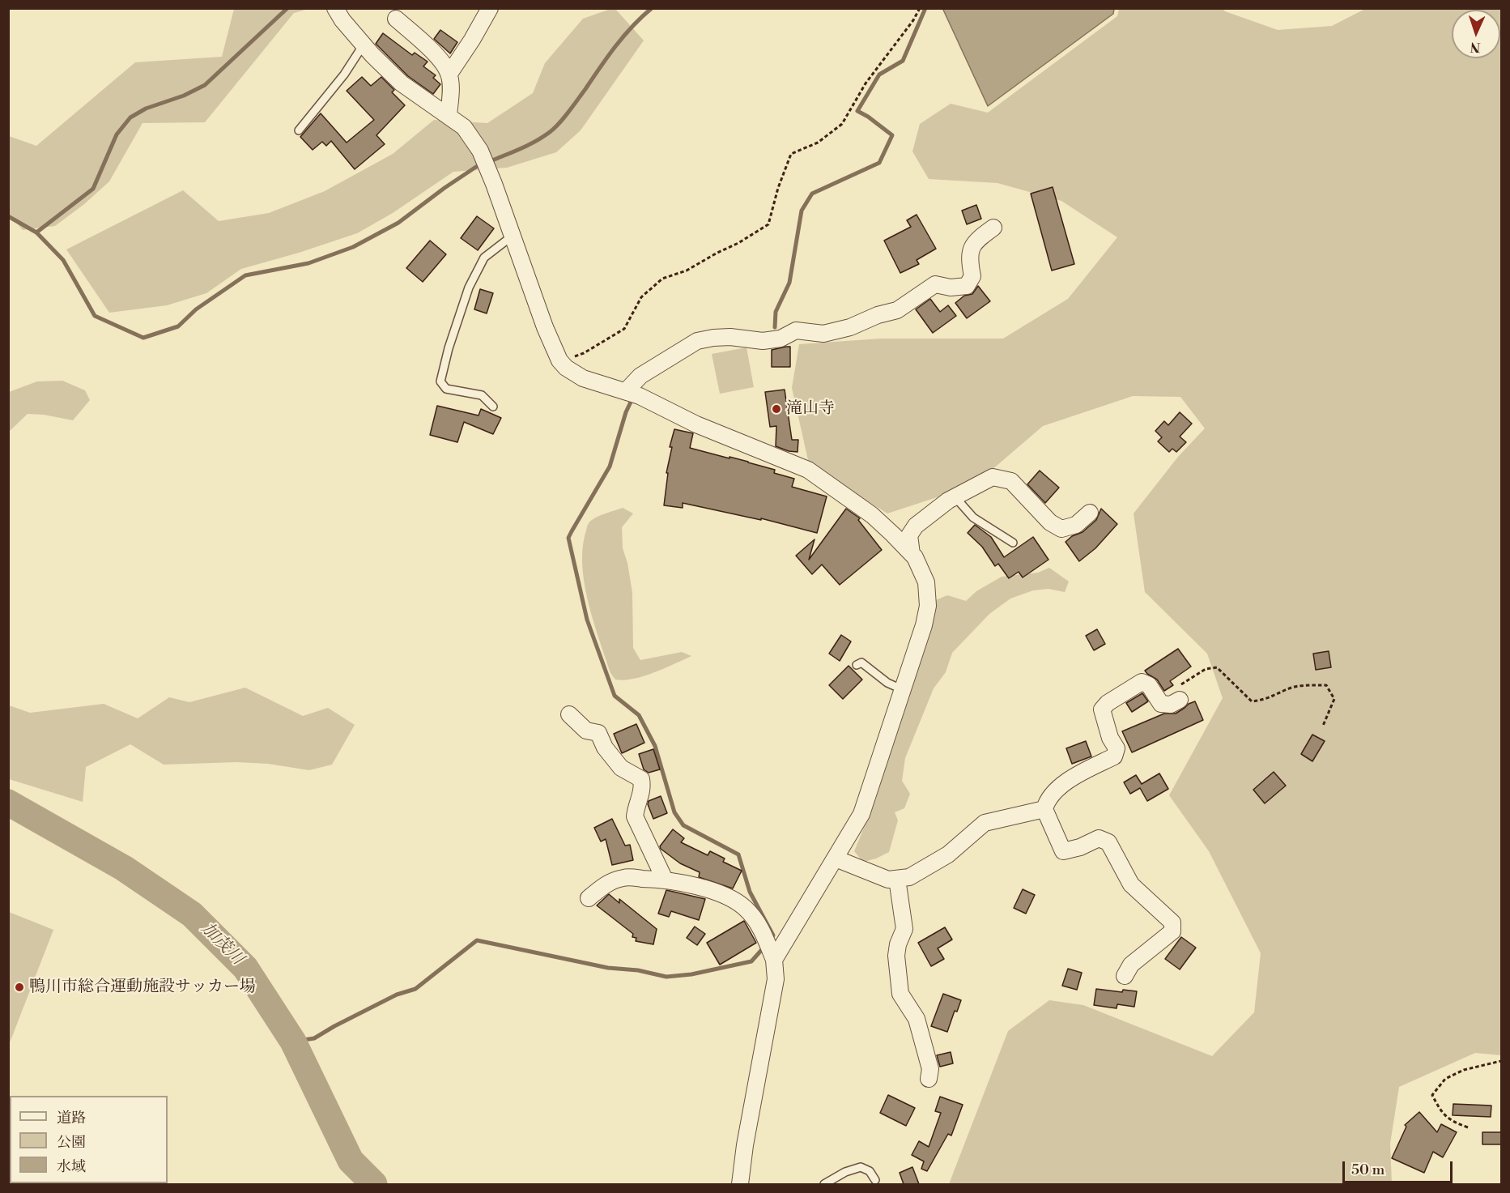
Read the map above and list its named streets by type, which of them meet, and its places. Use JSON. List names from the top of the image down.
{
  "water": ["加茂川"],
  "places": ["滝山寺", "鴨川市総合運動施設サッカー場"],
  "legend": ["道路", "公園", "水域"],
  "scale_bar": "50 m",
  "north": "bottom"
}
